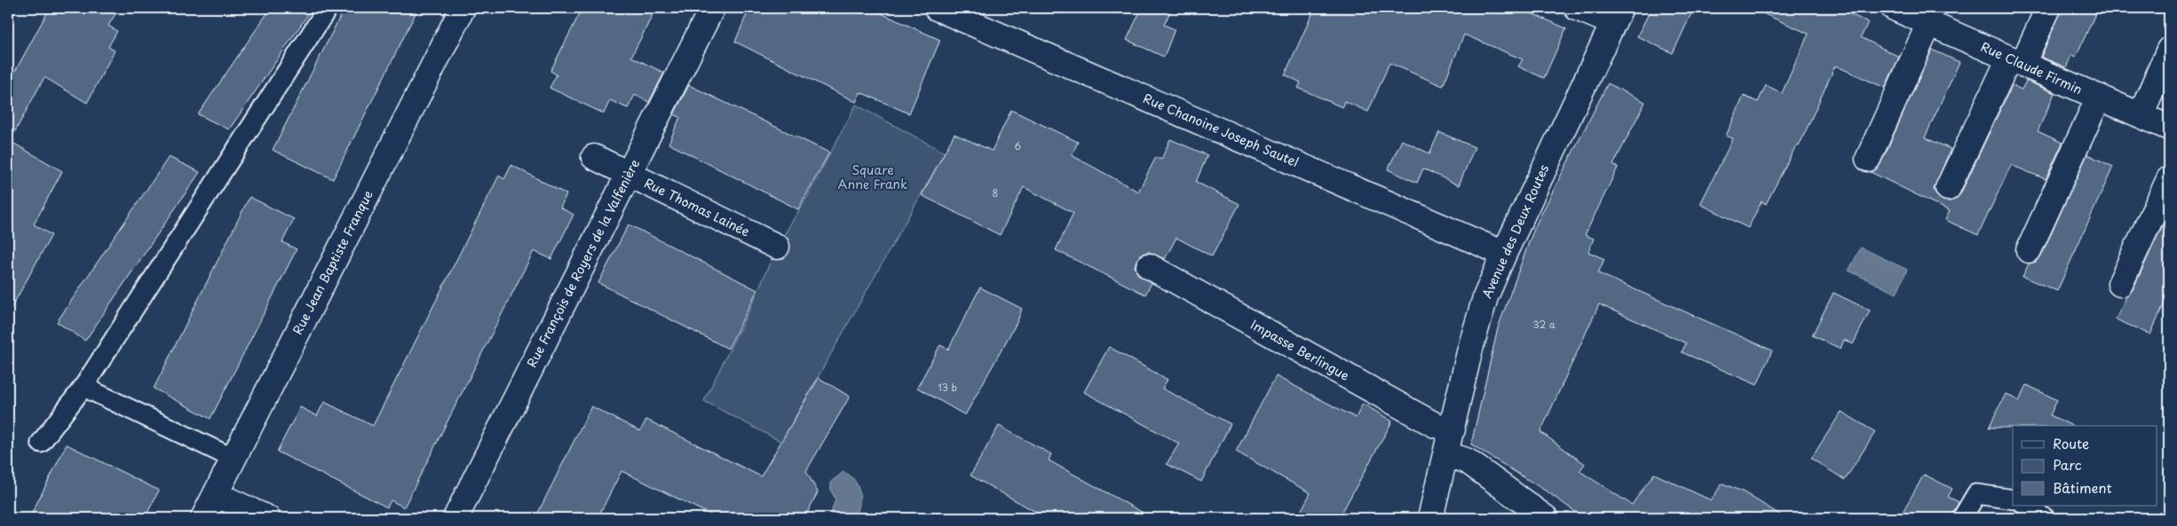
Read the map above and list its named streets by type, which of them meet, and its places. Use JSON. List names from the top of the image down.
{
  "streets": {
    "street": [
      "Rue Claude Firmin",
      "Rue Chanoine Joseph Sautel",
      "Rue Thomas Lainée",
      "Avenue des Deux Routes",
      "Rue Jean Baptiste Franque",
      "Rue François de Royers de la Valfenière",
      "Impasse Berlingue"
    ]
  },
  "crossings": [
    ["Rue Chanoine Joseph Sautel", "Avenue des Deux Routes"],
    ["Rue Thomas Lainée", "Rue François de Royers de la Valfenière"],
    ["Avenue des Deux Routes", "Impasse Berlingue"]
  ],
  "parks": ["Square Anne Frank"],
  "house_numbers": [
    "6",
    "8",
    "32 a",
    "13 b"
  ],
  "legend": ["Route", "Parc", "Bâtiment"]
}
